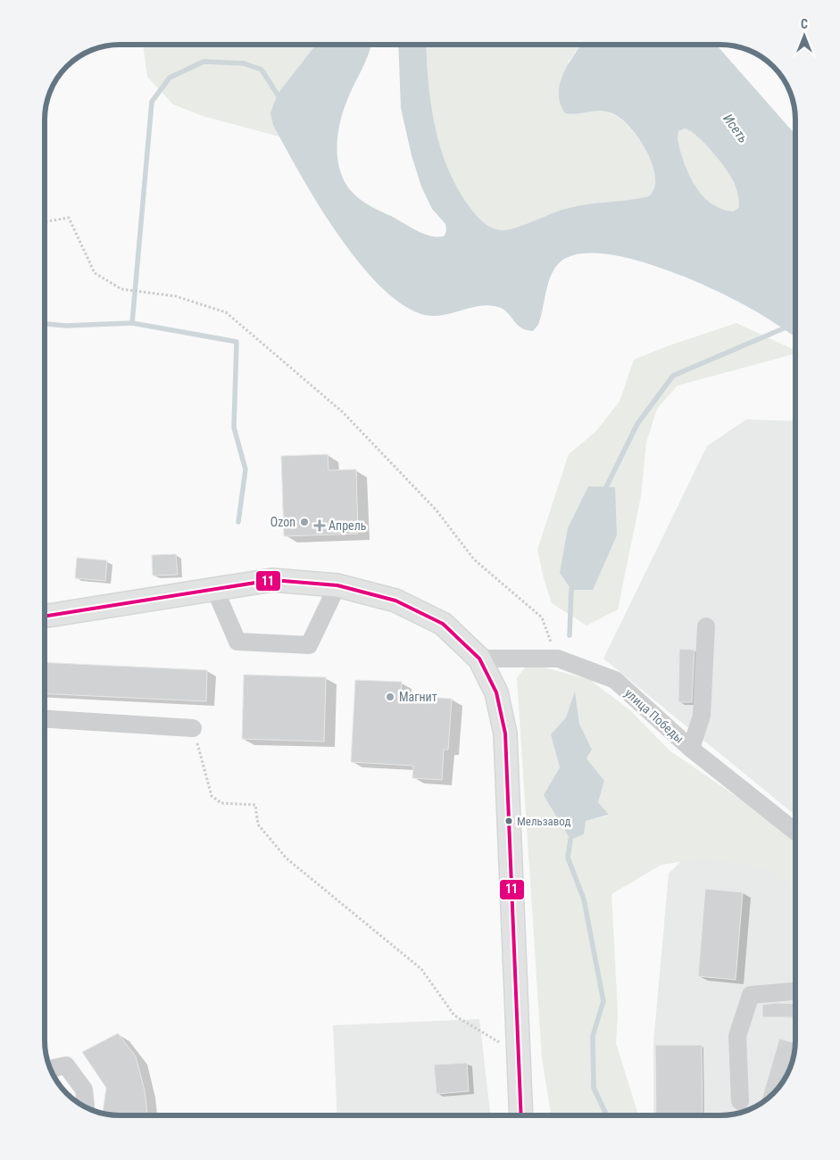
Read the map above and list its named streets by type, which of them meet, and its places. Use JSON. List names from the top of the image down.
{
  "streets": {
    "street": ["улица Победы"]
  },
  "water": ["Исеть"],
  "places": {
    "other": ["Ozon", "Магнит", "Мельзавод"],
    "health": ["Апрель"]
  },
  "lines": ["transit line 11"],
  "north": "top"
}
